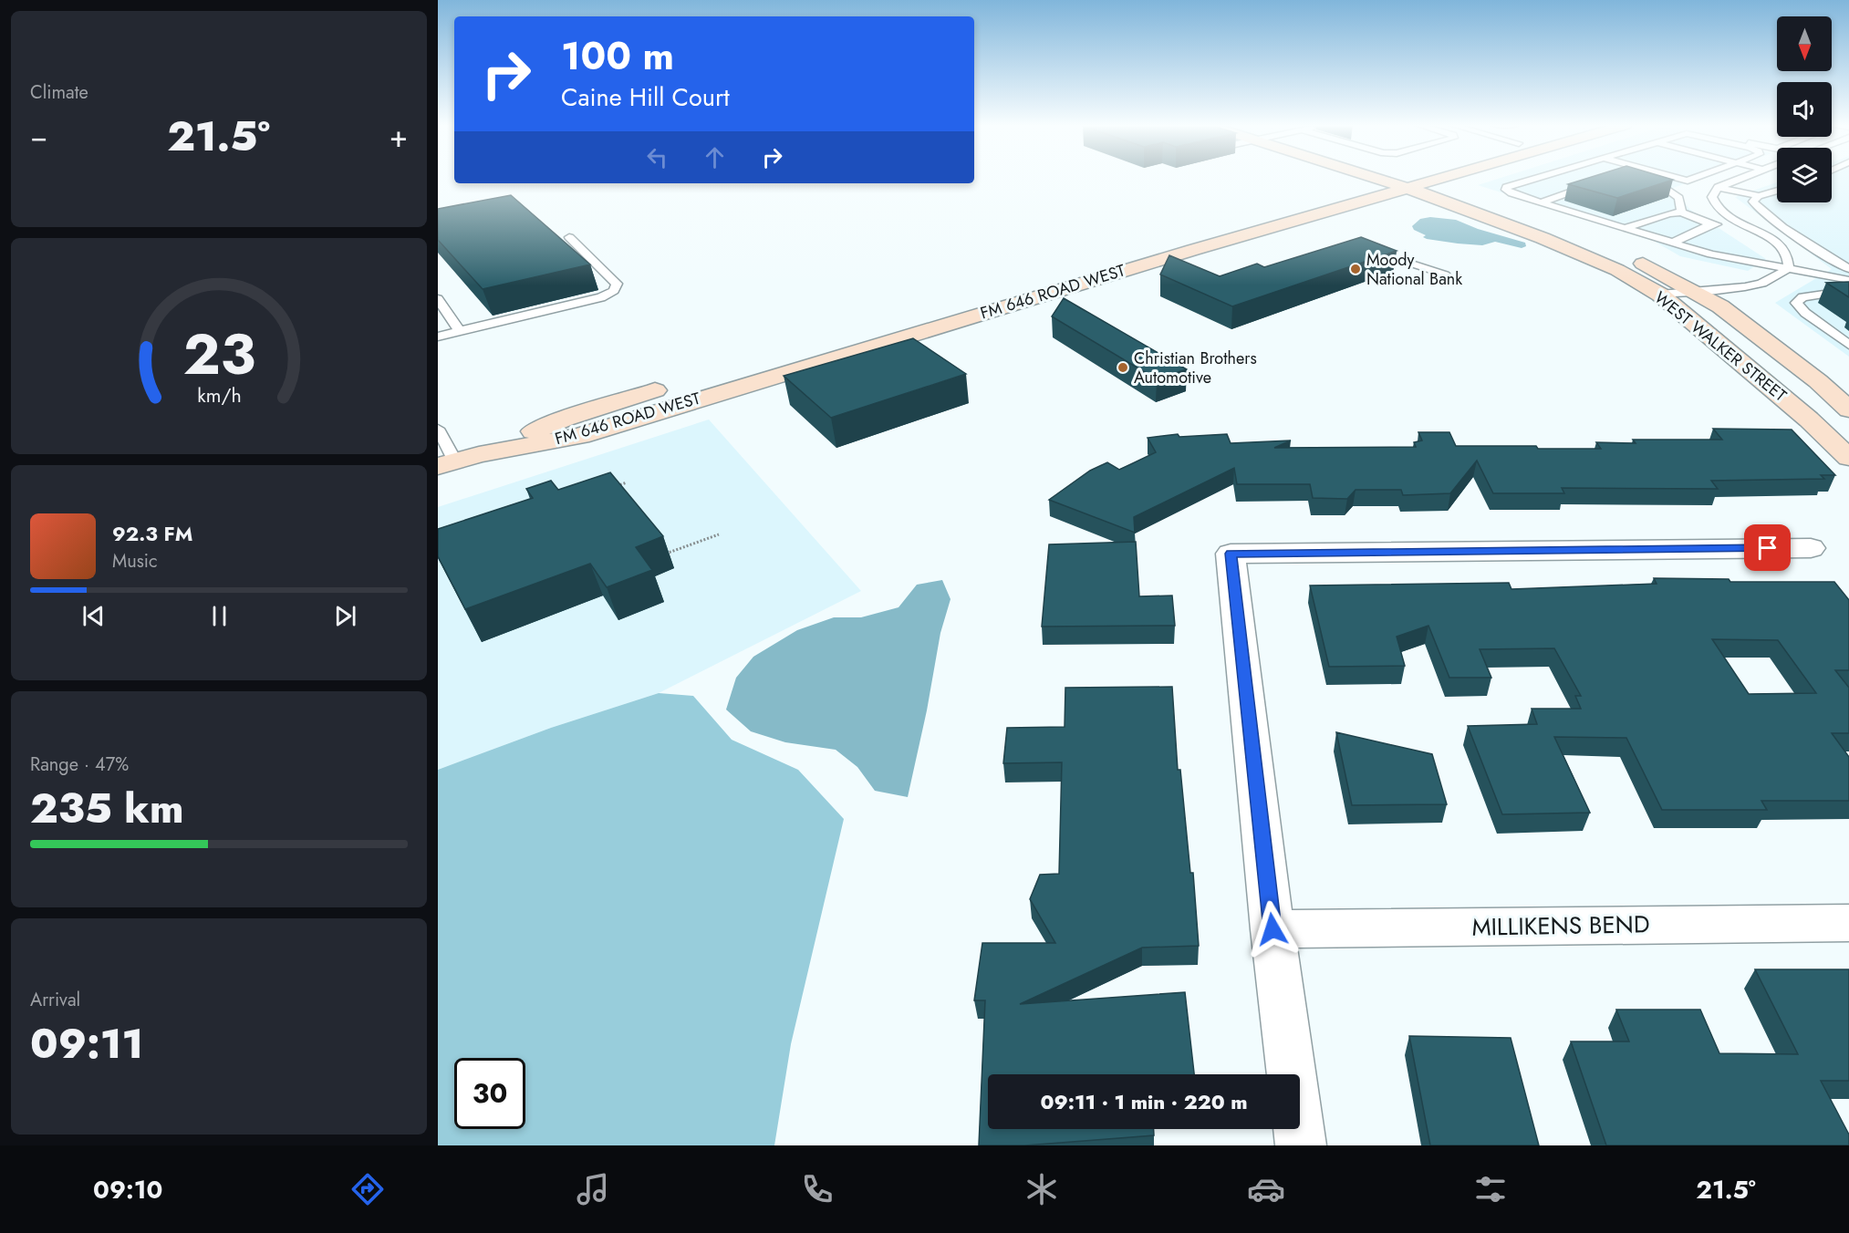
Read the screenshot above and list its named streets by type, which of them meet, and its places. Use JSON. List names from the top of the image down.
{
  "streets": {
    "main road": ["FM 646 ROAD WEST", "WEST WALKER STREET"],
    "street": ["MILLIKENS BEND"]
  },
  "crossings": [
    ["FM 646 ROAD WEST", "WEST WALKER STREET"]
  ],
  "places": ["Moody National Bank", "Christian Brothers Automotive"],
  "north": "bottom",
  "page": {
    "tile": [
      "Climate",
      ["Range · 47%", "235 km"],
      ["Arrival", "09:11"]
    ],
    "turn": ["100 m", "Caine Hill Court"],
    "heat": ["−", "21.5°", "+"],
    "song": ["92.3 FM", "Music"],
    "limit": "30",
    "trip": "09:11 · 1 min · 220 m",
    "tabs": ["09:10", "21.5°"],
    "gauge": ["23", "km/h"]
  }
}
